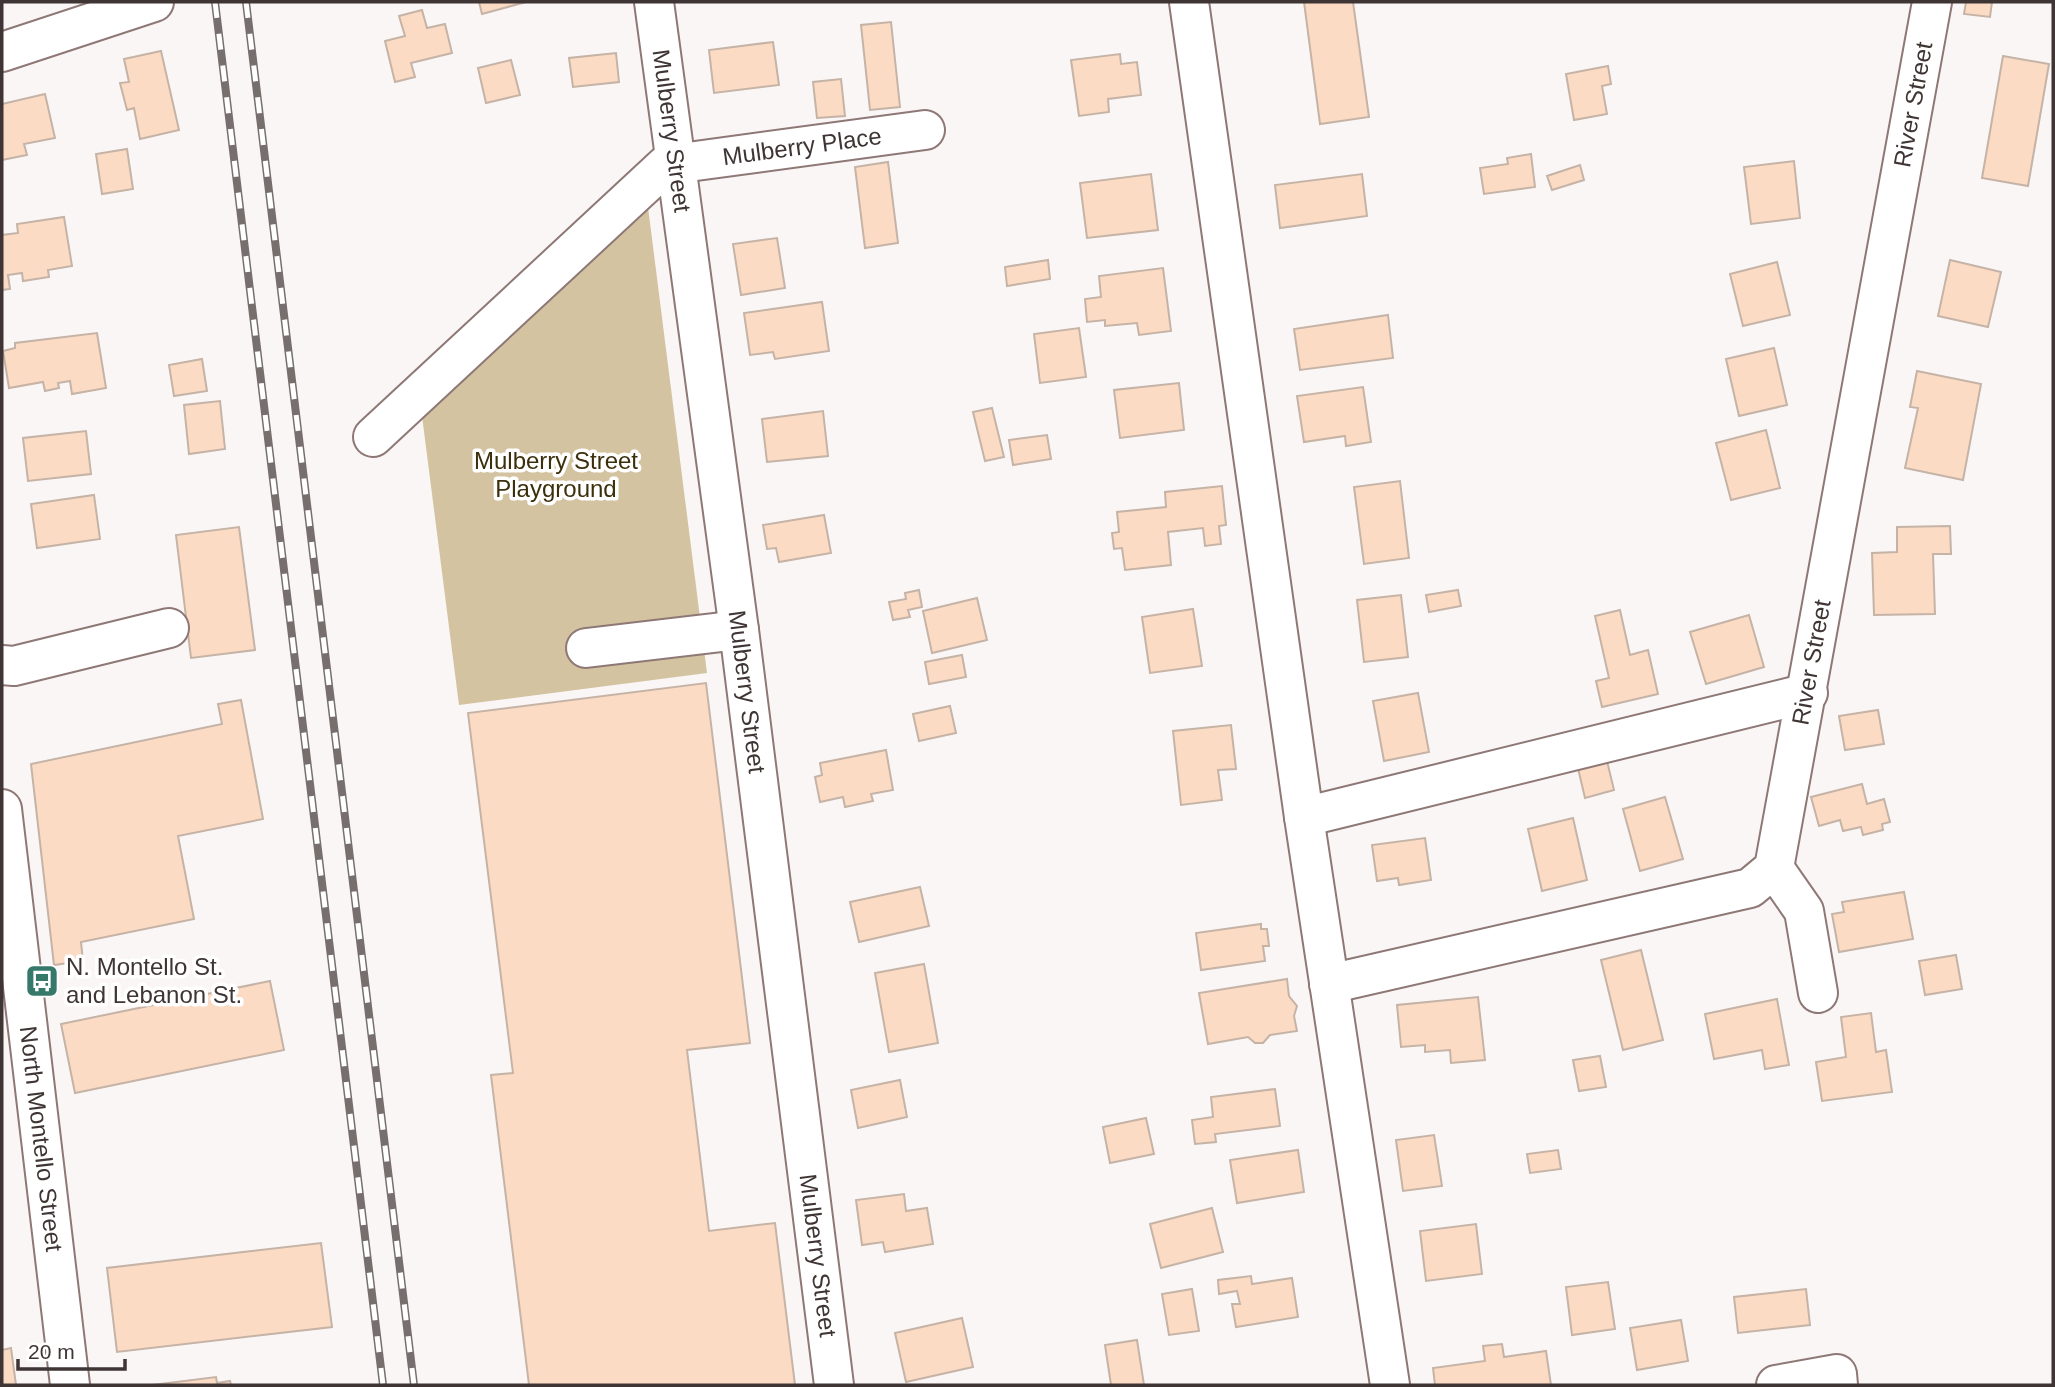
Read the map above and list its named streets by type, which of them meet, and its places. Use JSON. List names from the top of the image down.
{
  "streets": {
    "street": [
      "River Street",
      "Mulberry Street",
      "Mulberry Place",
      "North Montello Street"
    ]
  },
  "crossings": [
    ["Mulberry Street", "Mulberry Place"]
  ],
  "parks": ["Mulberry Street Playground"],
  "places": {
    "bus stop": ["N. Montello St. and Lebanon St."]
  },
  "scale_bar": "20 m"
}
